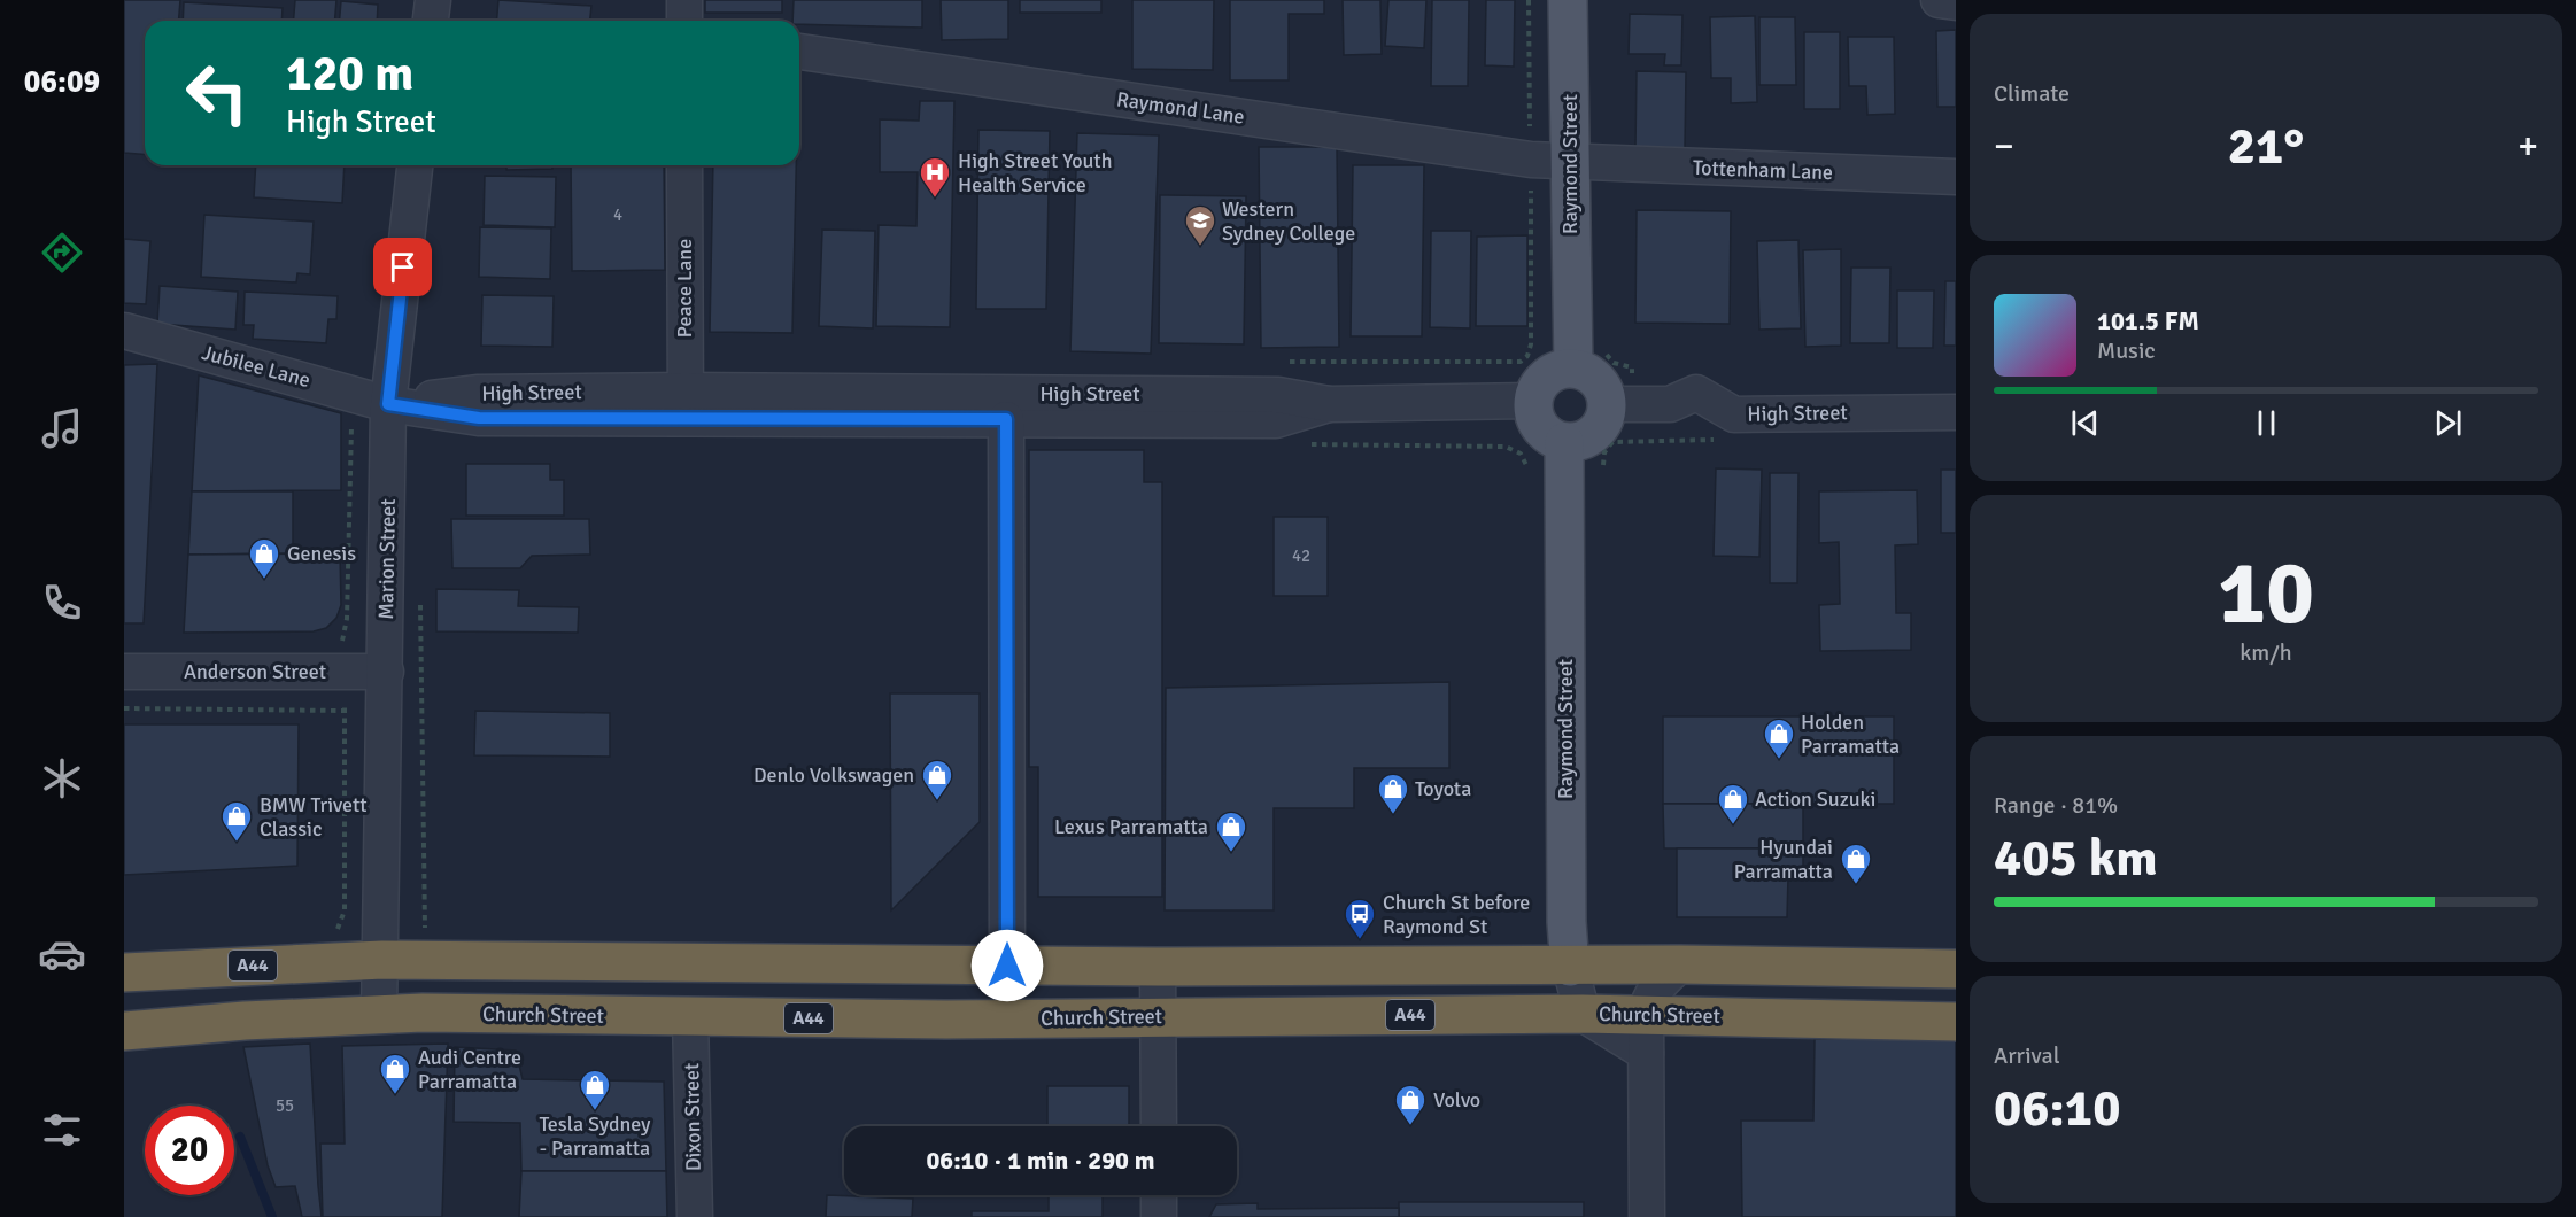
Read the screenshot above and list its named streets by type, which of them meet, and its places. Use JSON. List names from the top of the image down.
{
  "streets": {
    "highway": ["A44", "Church Street"],
    "main road": ["Raymond Street"],
    "street": [
      "Raymond Lane",
      "Tottenham Lane",
      "Peace Lane",
      "Jubilee Lane",
      "High Street",
      "Marion Street",
      "Anderson Street",
      "Dixon Street"
    ]
  },
  "crossings": [
    ["Raymond Lane", "Raymond Street"],
    ["Raymond Lane", "Tottenham Lane"],
    ["Raymond Street", "Tottenham Lane"],
    ["Raymond Street", "High Street"],
    ["Raymond Street", "A44"],
    ["Raymond Street", "Church Street"],
    ["Peace Lane", "High Street"],
    ["Jubilee Lane", "High Street"],
    ["Jubilee Lane", "Marion Street"],
    ["High Street", "Marion Street"],
    ["Marion Street", "Anderson Street"],
    ["Marion Street", "A44"],
    ["Marion Street", "Church Street"],
    ["Church Street", "Dixon Street"]
  ],
  "places": {
    "hospital": ["High Street Youth Health Service"],
    "school or university": ["Western Sydney College"],
    "shop": [
      "Genesis",
      "Holden Parramatta",
      "Denlo Volkswagen",
      "Toyota",
      "Action Suzuki",
      "BMW Trivett Classic",
      "Lexus Parramatta",
      "Hyundai Parramatta",
      "Audi Centre Parramatta",
      "Tesla Sydney - Parramatta",
      "Volvo"
    ],
    "bus stop": ["Church St before Raymond St"]
  },
  "house_numbers": ["4", "42", "55"],
  "page": {
    "tabs": "06:09",
    "tile": [
      "Climate",
      ["10", "km/h"],
      ["Range · 81%", "405 km"],
      ["Arrival", "06:10"]
    ],
    "turn": ["120 m", "High Street"],
    "heat": ["−", "21°", "+"],
    "song": ["101.5 FM", "Music"],
    "limit": "20",
    "trip": "06:10 · 1 min · 290 m"
  }
}
